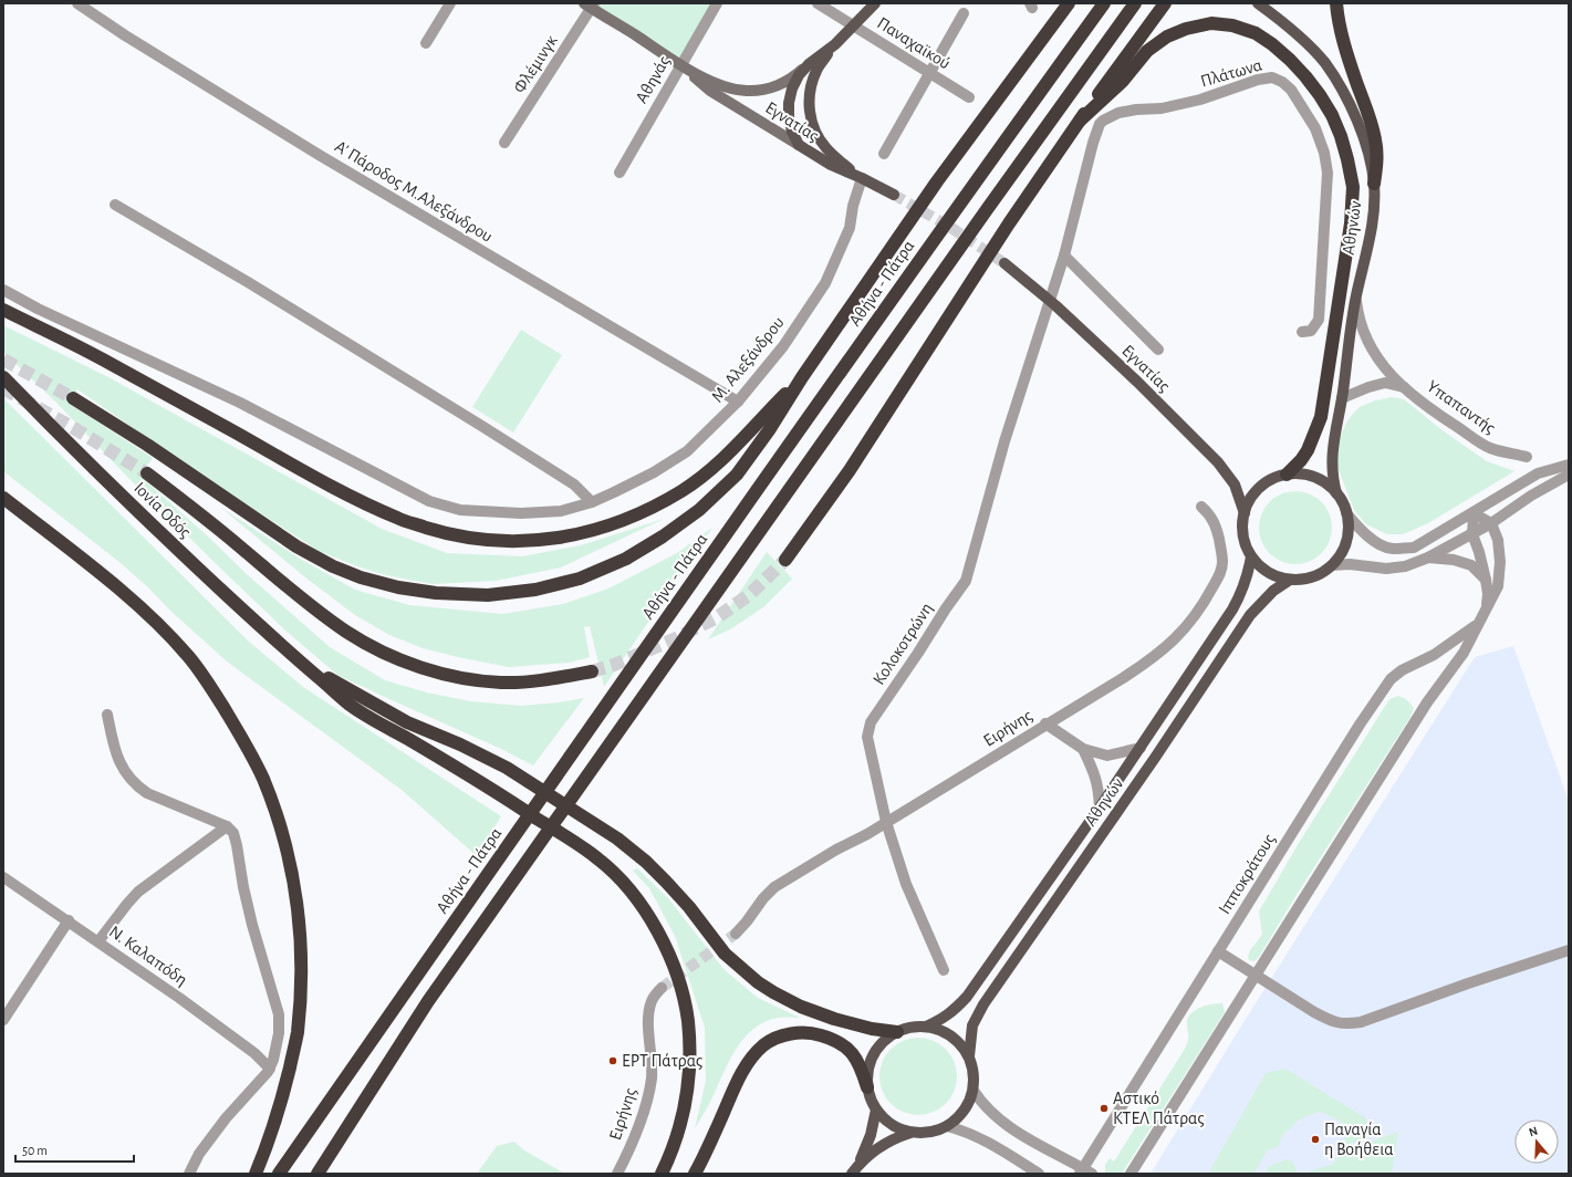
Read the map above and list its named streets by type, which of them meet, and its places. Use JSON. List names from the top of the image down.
{
  "streets": {
    "highway": ["Αθήνα - Πάτρα", "Ιονία Οδός"],
    "main road": ["Εγνατίας", "Αθηνών"],
    "street": [
      "Παναχαϊκού",
      "Φλέμινγκ",
      "Πλάτωνα",
      "Αθηνάς",
      "Α' Πάροδος Μ.Αλεξάνδρου",
      "Μ. Αλεξάνδρου",
      "Υπαπαντής",
      "Κολοκοτρώνη",
      "Ειρήνης",
      "Ιπποκράτους",
      "Ν. Καλαπόδη"
    ]
  },
  "crossings": [
    ["Φλέμινγκ", "Εγνατίας"],
    ["Πλάτωνα", "Κολοκοτρώνη"],
    ["Αθηνάς", "Εγνατίας"],
    ["Εγνατίας", "Αθηνών"],
    ["Εγνατίας", "Μ. Αλεξάνδρου"],
    ["Α' Πάροδος Μ.Αλεξάνδρου", "Μ. Αλεξάνδρου"],
    ["Αθηνών", "Υπαπαντής"],
    ["Κολοκοτρώνη", "Ειρήνης"]
  ],
  "places": ["ΕΡΤ Πάτρας", "Αστικό ΚΤΕΛ Πάτρας", "Παναγία η Βοήθεια"],
  "scale_bar": "50 m",
  "north": "top"
}
